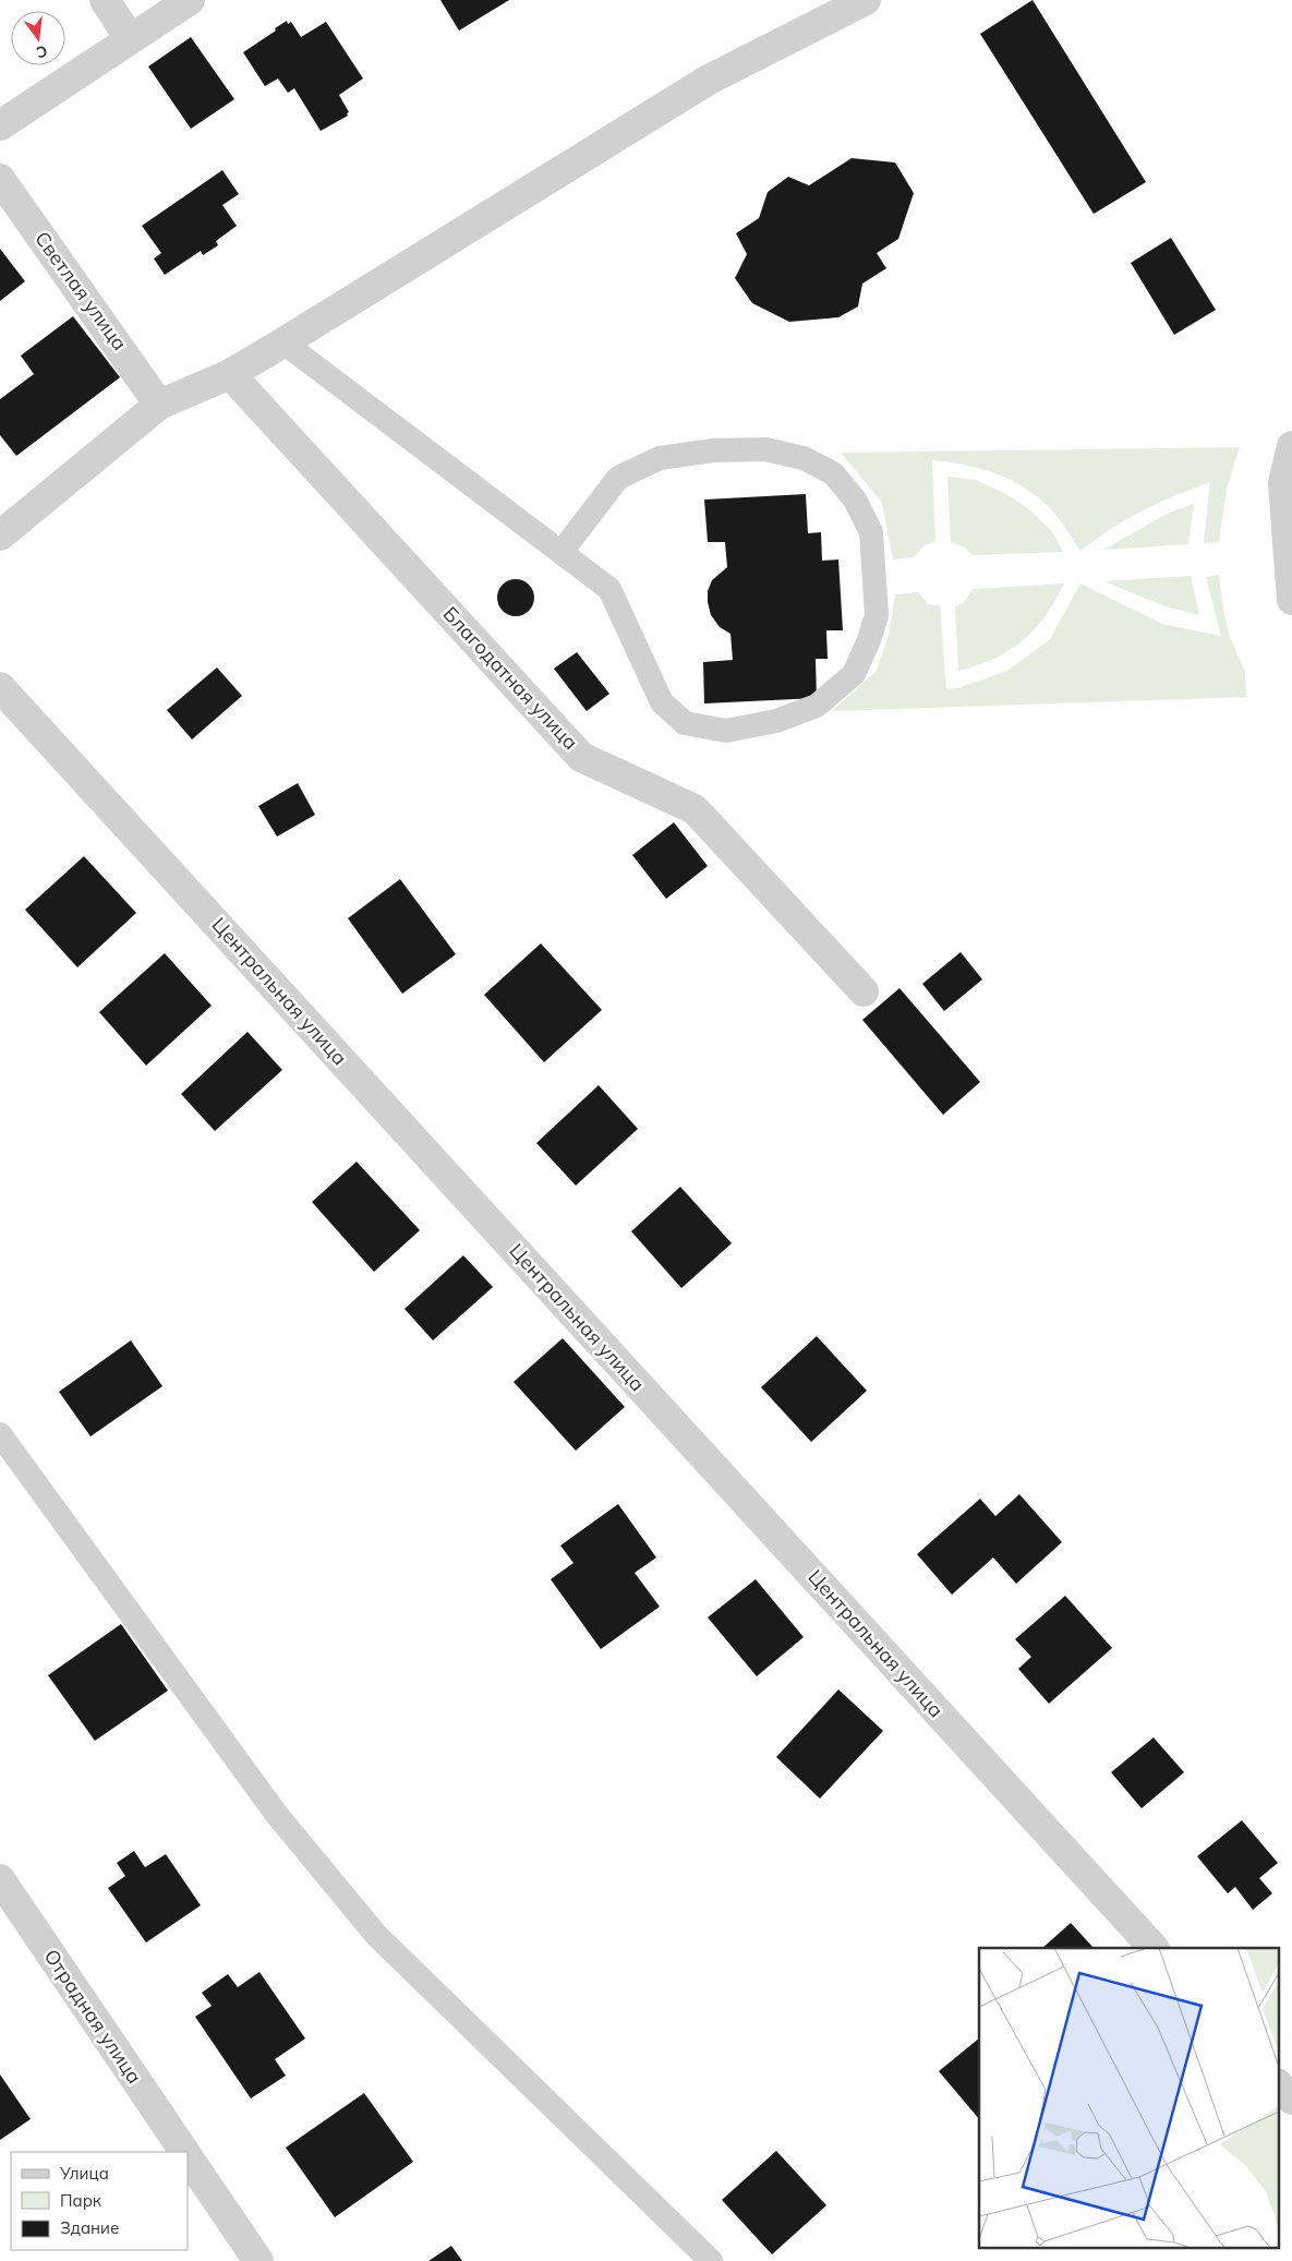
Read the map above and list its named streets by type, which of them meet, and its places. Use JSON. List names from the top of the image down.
{
  "streets": {
    "street": [
      "Светлая улица",
      "Благодатная улица",
      "Центральная улица",
      "Отрадная улица"
    ]
  },
  "legend": ["Улица", "Парк", "Здание"],
  "north": "bottom"
}
